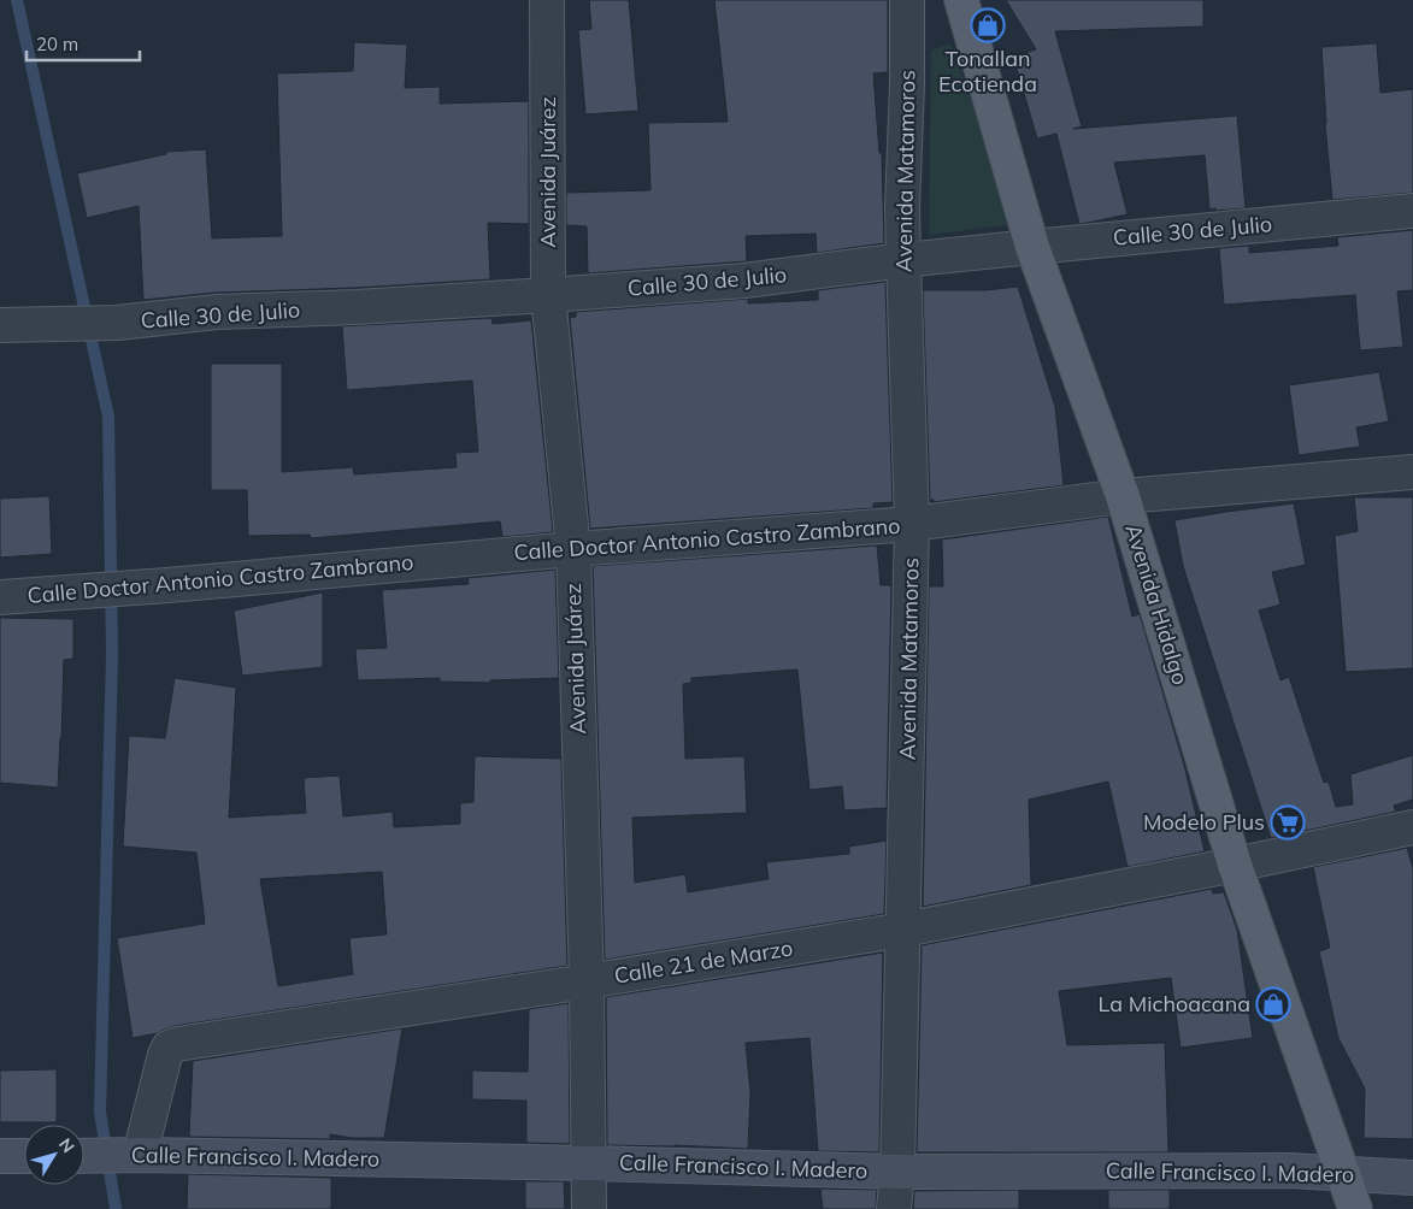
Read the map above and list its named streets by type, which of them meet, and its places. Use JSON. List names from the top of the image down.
{
  "streets": {
    "main road": ["Avenida Hidalgo", "Calle Francisco I. Madero"],
    "street": [
      "Avenida Matamoros",
      "Avenida Juárez",
      "Calle 30 de Julio",
      "Calle Doctor Antonio Castro Zambrano",
      "Calle 21 de Marzo"
    ]
  },
  "crossings": [
    ["Avenida Matamoros", "Calle 30 de Julio"],
    ["Avenida Matamoros", "Calle Doctor Antonio Castro Zambrano"],
    ["Avenida Matamoros", "Calle 21 de Marzo"],
    ["Avenida Matamoros", "Calle Francisco I. Madero"],
    ["Avenida Juárez", "Calle 30 de Julio"],
    ["Avenida Juárez", "Calle Doctor Antonio Castro Zambrano"],
    ["Avenida Juárez", "Calle 21 de Marzo"],
    ["Avenida Juárez", "Calle Francisco I. Madero"],
    ["Calle 30 de Julio", "Avenida Hidalgo"],
    ["Calle Doctor Antonio Castro Zambrano", "Avenida Hidalgo"],
    ["Avenida Hidalgo", "Calle 21 de Marzo"],
    ["Avenida Hidalgo", "Calle Francisco I. Madero"],
    ["Calle 21 de Marzo", "Calle Francisco I. Madero"]
  ],
  "places": {
    "shop": ["Tonallan Ecotienda", "La Michoacana"],
    "supermarket": ["Modelo Plus"]
  },
  "scale_bar": "20 m",
  "north": "top right"
}
